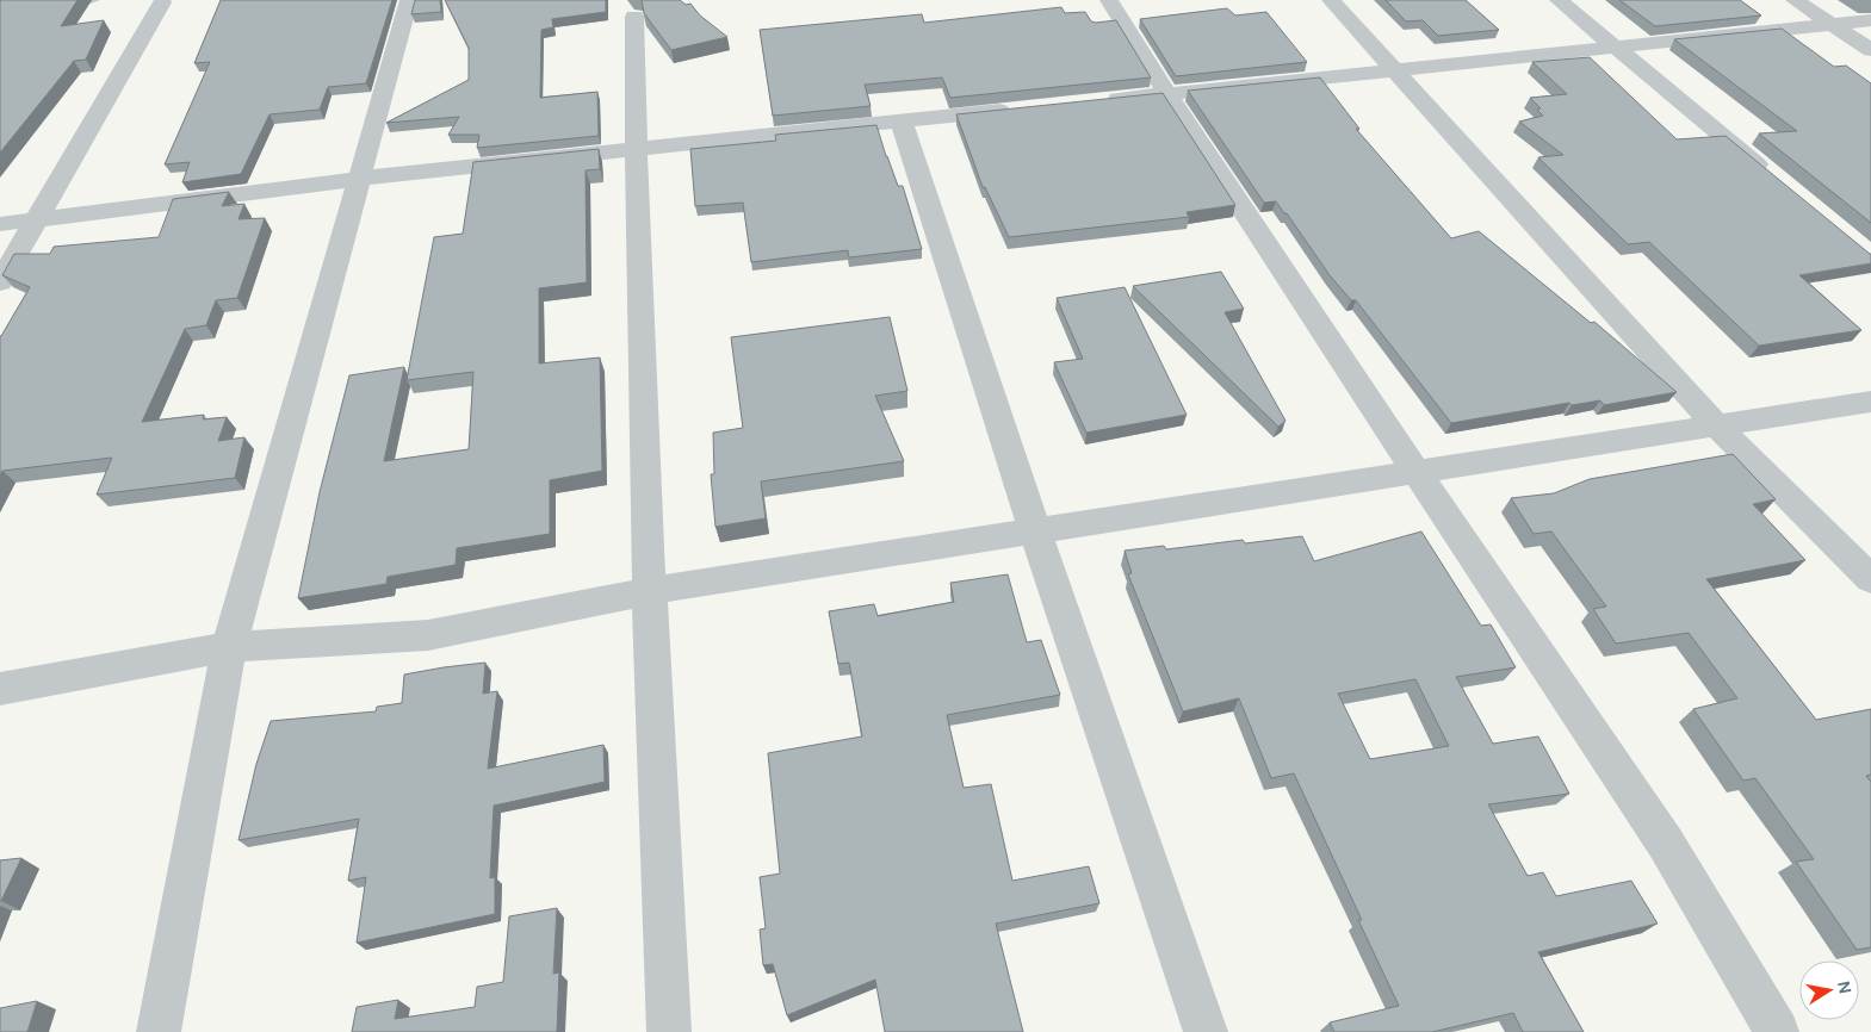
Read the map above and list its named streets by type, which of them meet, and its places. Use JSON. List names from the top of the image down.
{
  "north": "right"
}
